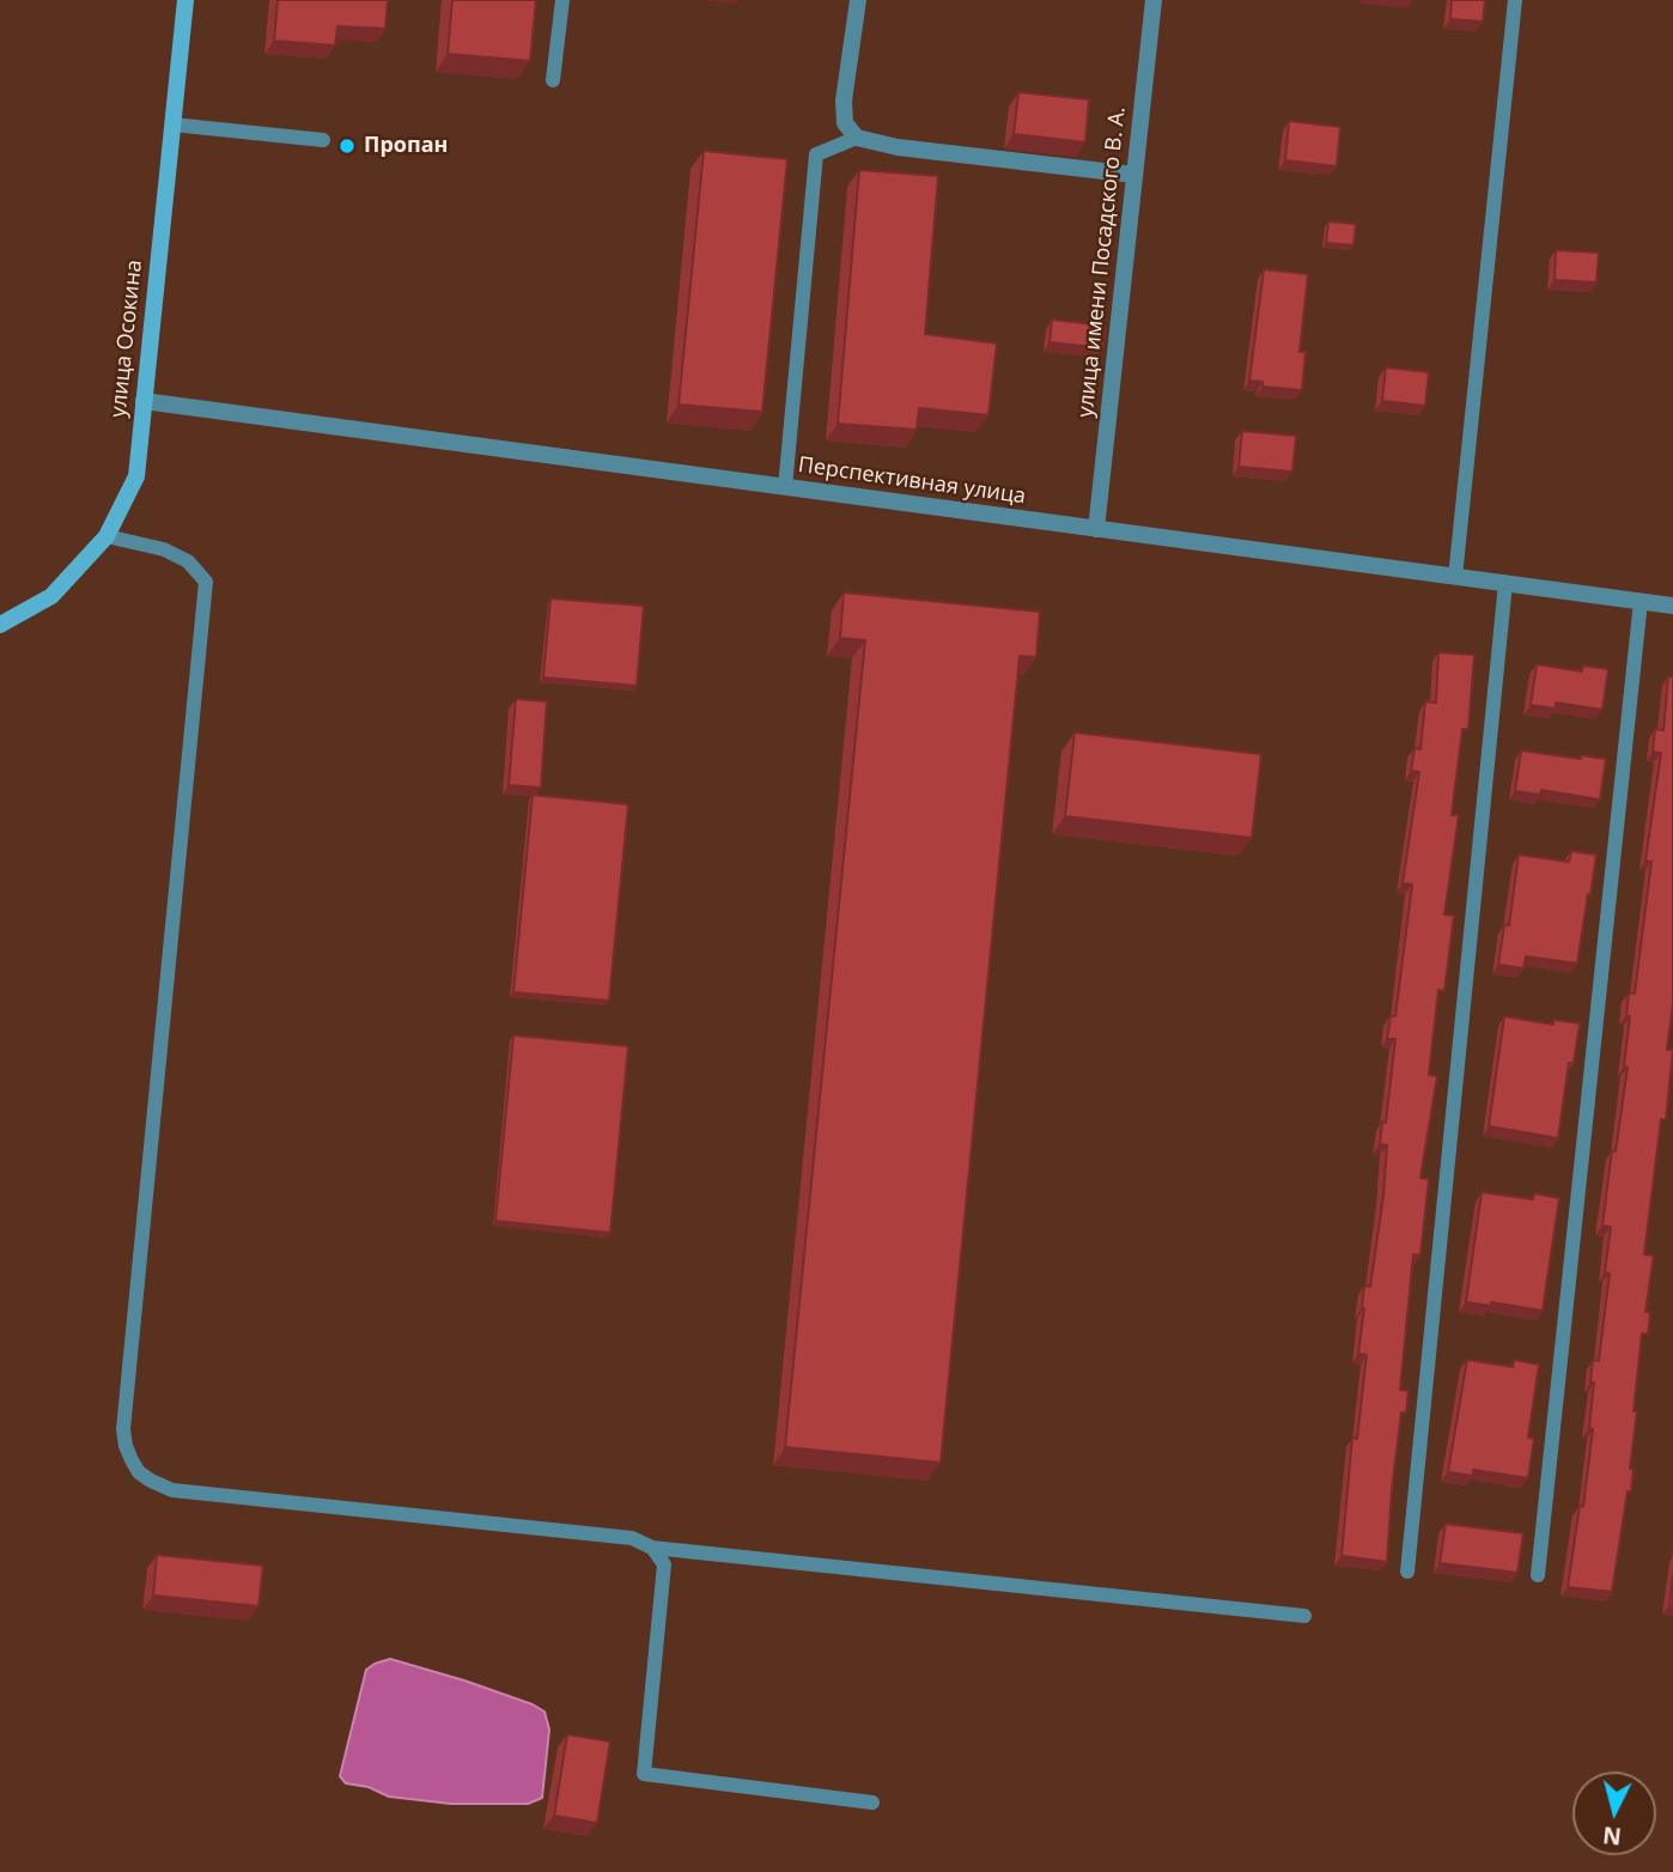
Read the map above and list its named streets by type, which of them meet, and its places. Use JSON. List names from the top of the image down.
{
  "streets": {
    "main road": ["улица Осокина"],
    "street": ["улица имени Посадского В. А.", "Перспективная улица"]
  },
  "crossings": [
    ["улица имени Посадского В. А.", "Перспективная улица"],
    ["улица Осокина", "Перспективная улица"]
  ],
  "places": ["Пропан"],
  "north": "bottom"
}
